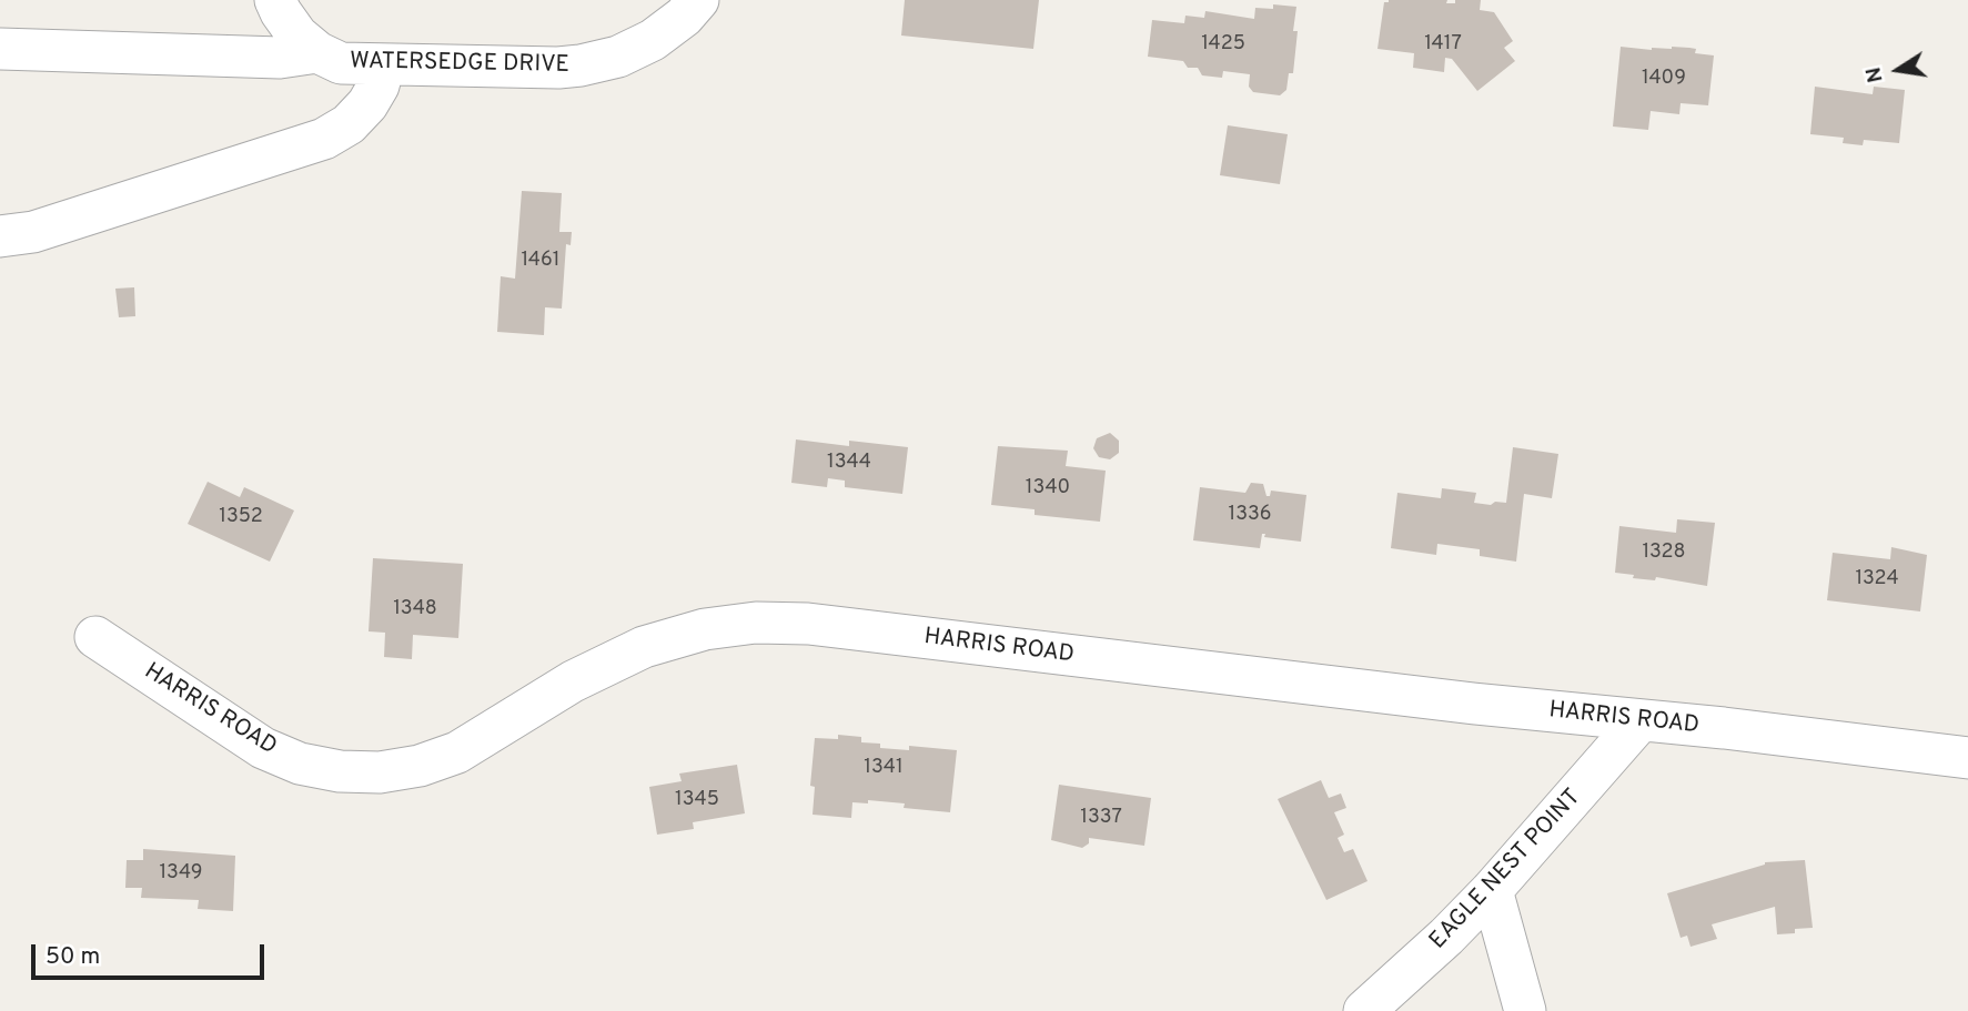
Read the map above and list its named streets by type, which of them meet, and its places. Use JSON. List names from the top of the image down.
{
  "streets": {
    "street": ["WATERSEDGE DRIVE", "HARRIS ROAD", "EAGLE NEST POINT"]
  },
  "crossings": [
    ["HARRIS ROAD", "EAGLE NEST POINT"]
  ],
  "house_numbers": [
    "1425",
    "1417",
    "1409",
    "1461",
    "1344",
    "1340",
    "1336",
    "1352",
    "1328",
    "1324",
    "1348",
    "1341",
    "1345",
    "1337",
    "1349"
  ],
  "scale_bar": "50 m",
  "north": "left"
}
